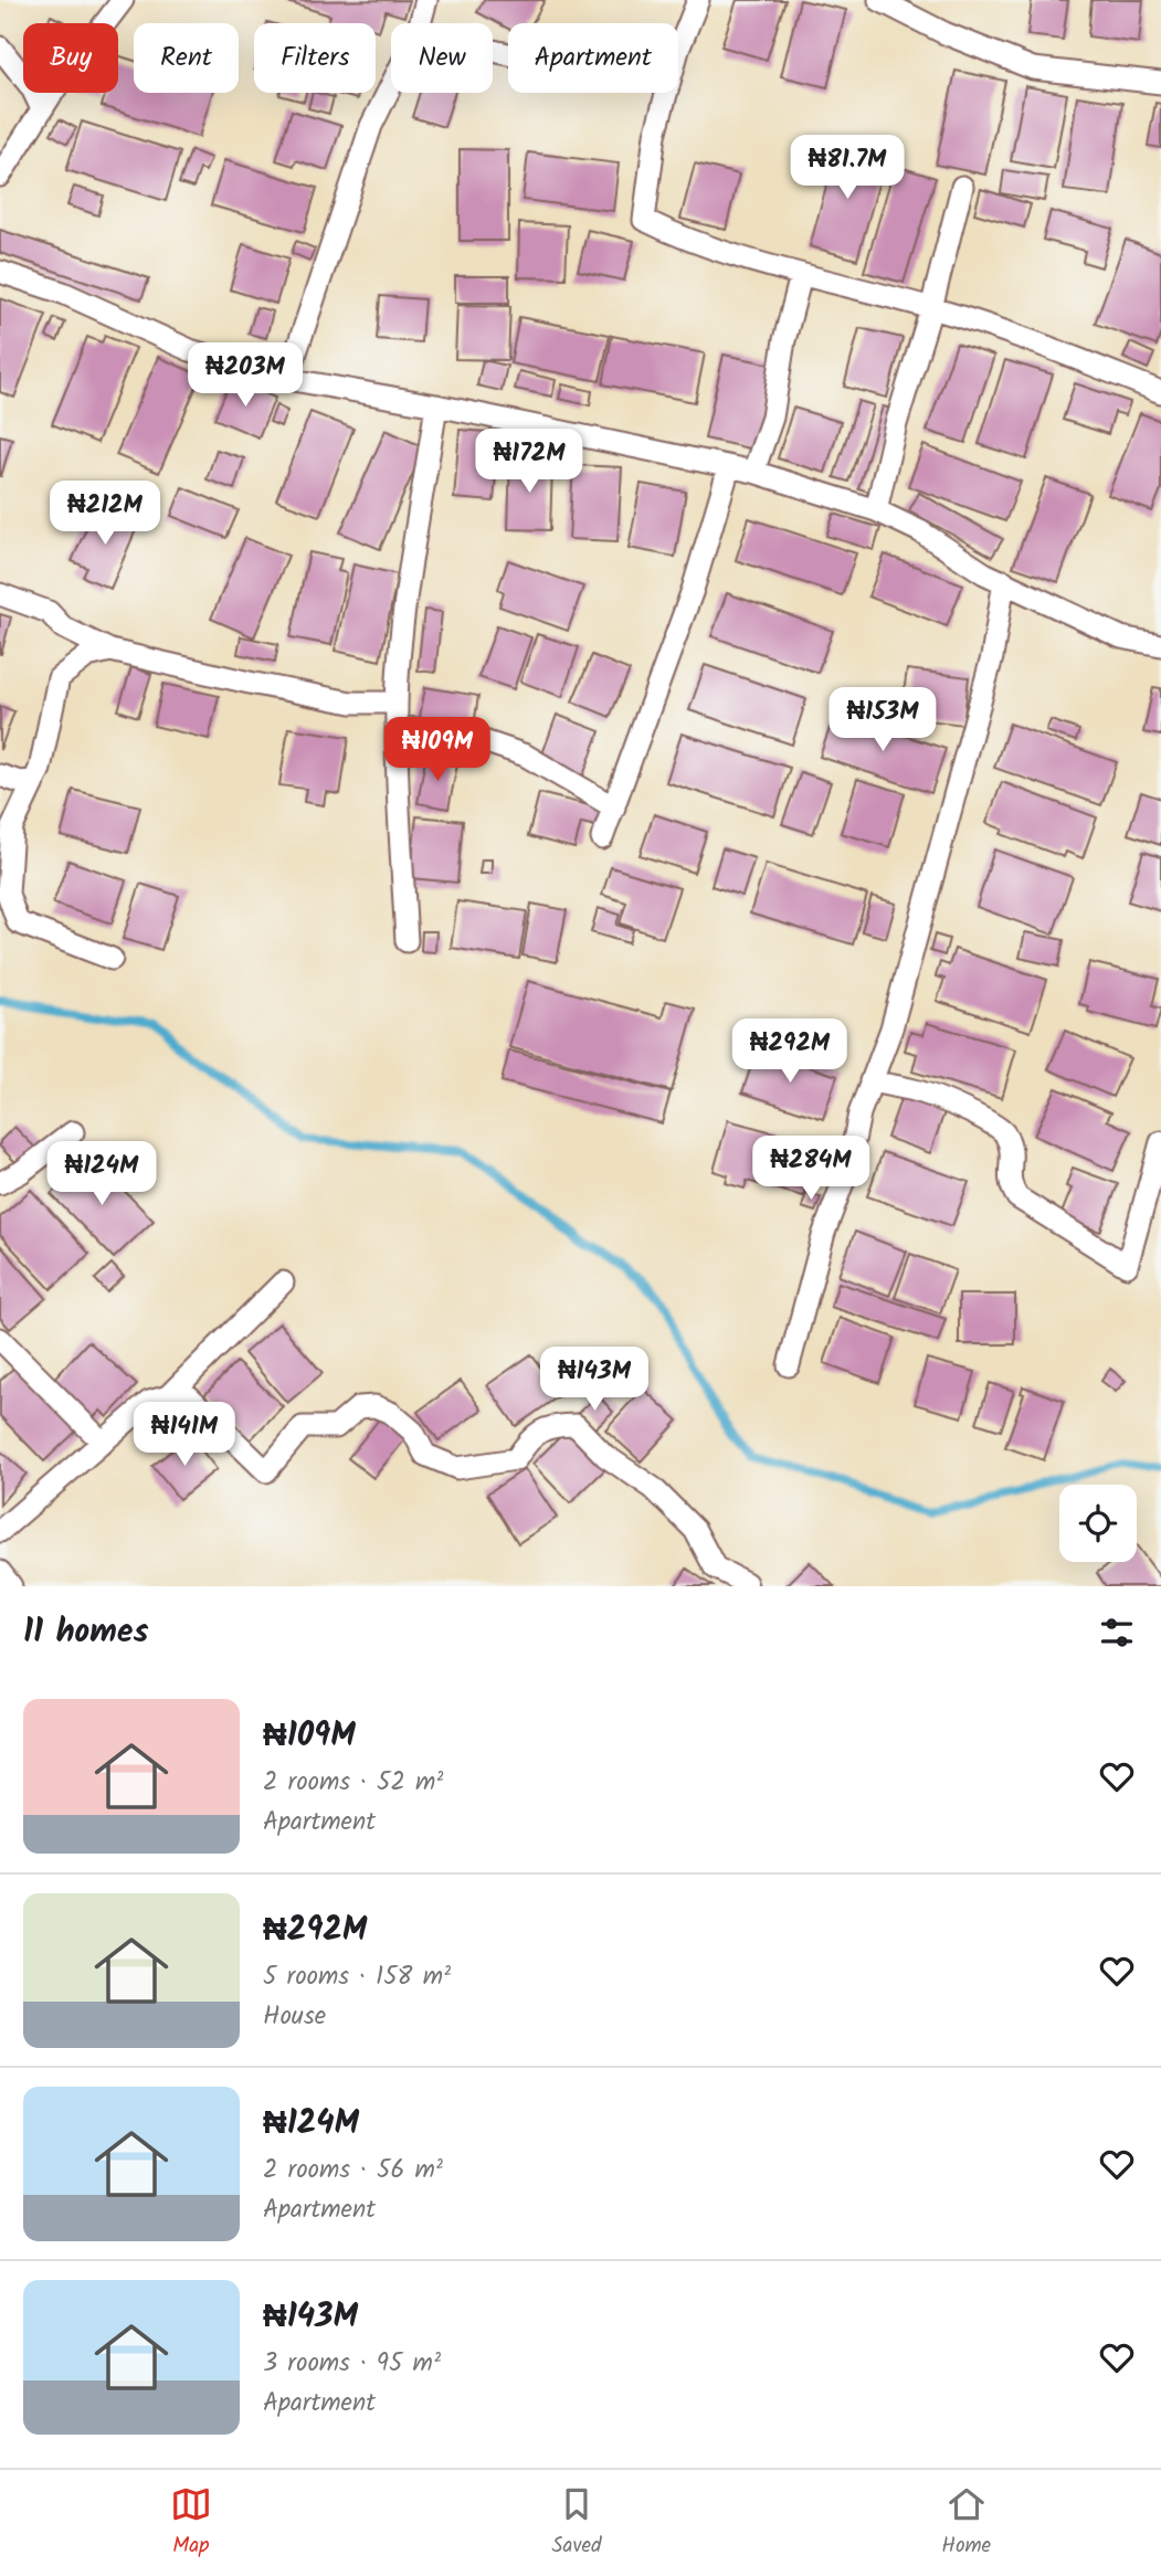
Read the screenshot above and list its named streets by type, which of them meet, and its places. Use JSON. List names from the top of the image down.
{
  "page": {
    "chip": [
      "Buy",
      "Rent",
      "Filters",
      "New",
      "Apartment"
    ],
    "price": [
      "₦81.7M",
      "₦203M",
      "₦172M",
      "₦212M",
      "₦153M",
      "₦109M",
      "₦292M",
      "₦284M",
      "₦124M",
      "₦143M",
      "₦141M"
    ],
    "heading": "11 homes",
    "list": [
      {
        "name": "₦109M",
        "note": "2 rooms · 52 m² · Apartment"
      },
      {
        "name": "₦292M",
        "note": "5 rooms · 158 m² · House"
      },
      {
        "name": "₦124M",
        "note": "2 rooms · 56 m² · Apartment"
      },
      {
        "name": "₦143M",
        "note": "3 rooms · 95 m² · Apartment"
      }
    ],
    "tabs": ["Map", "Saved", "Home"]
  }
}
